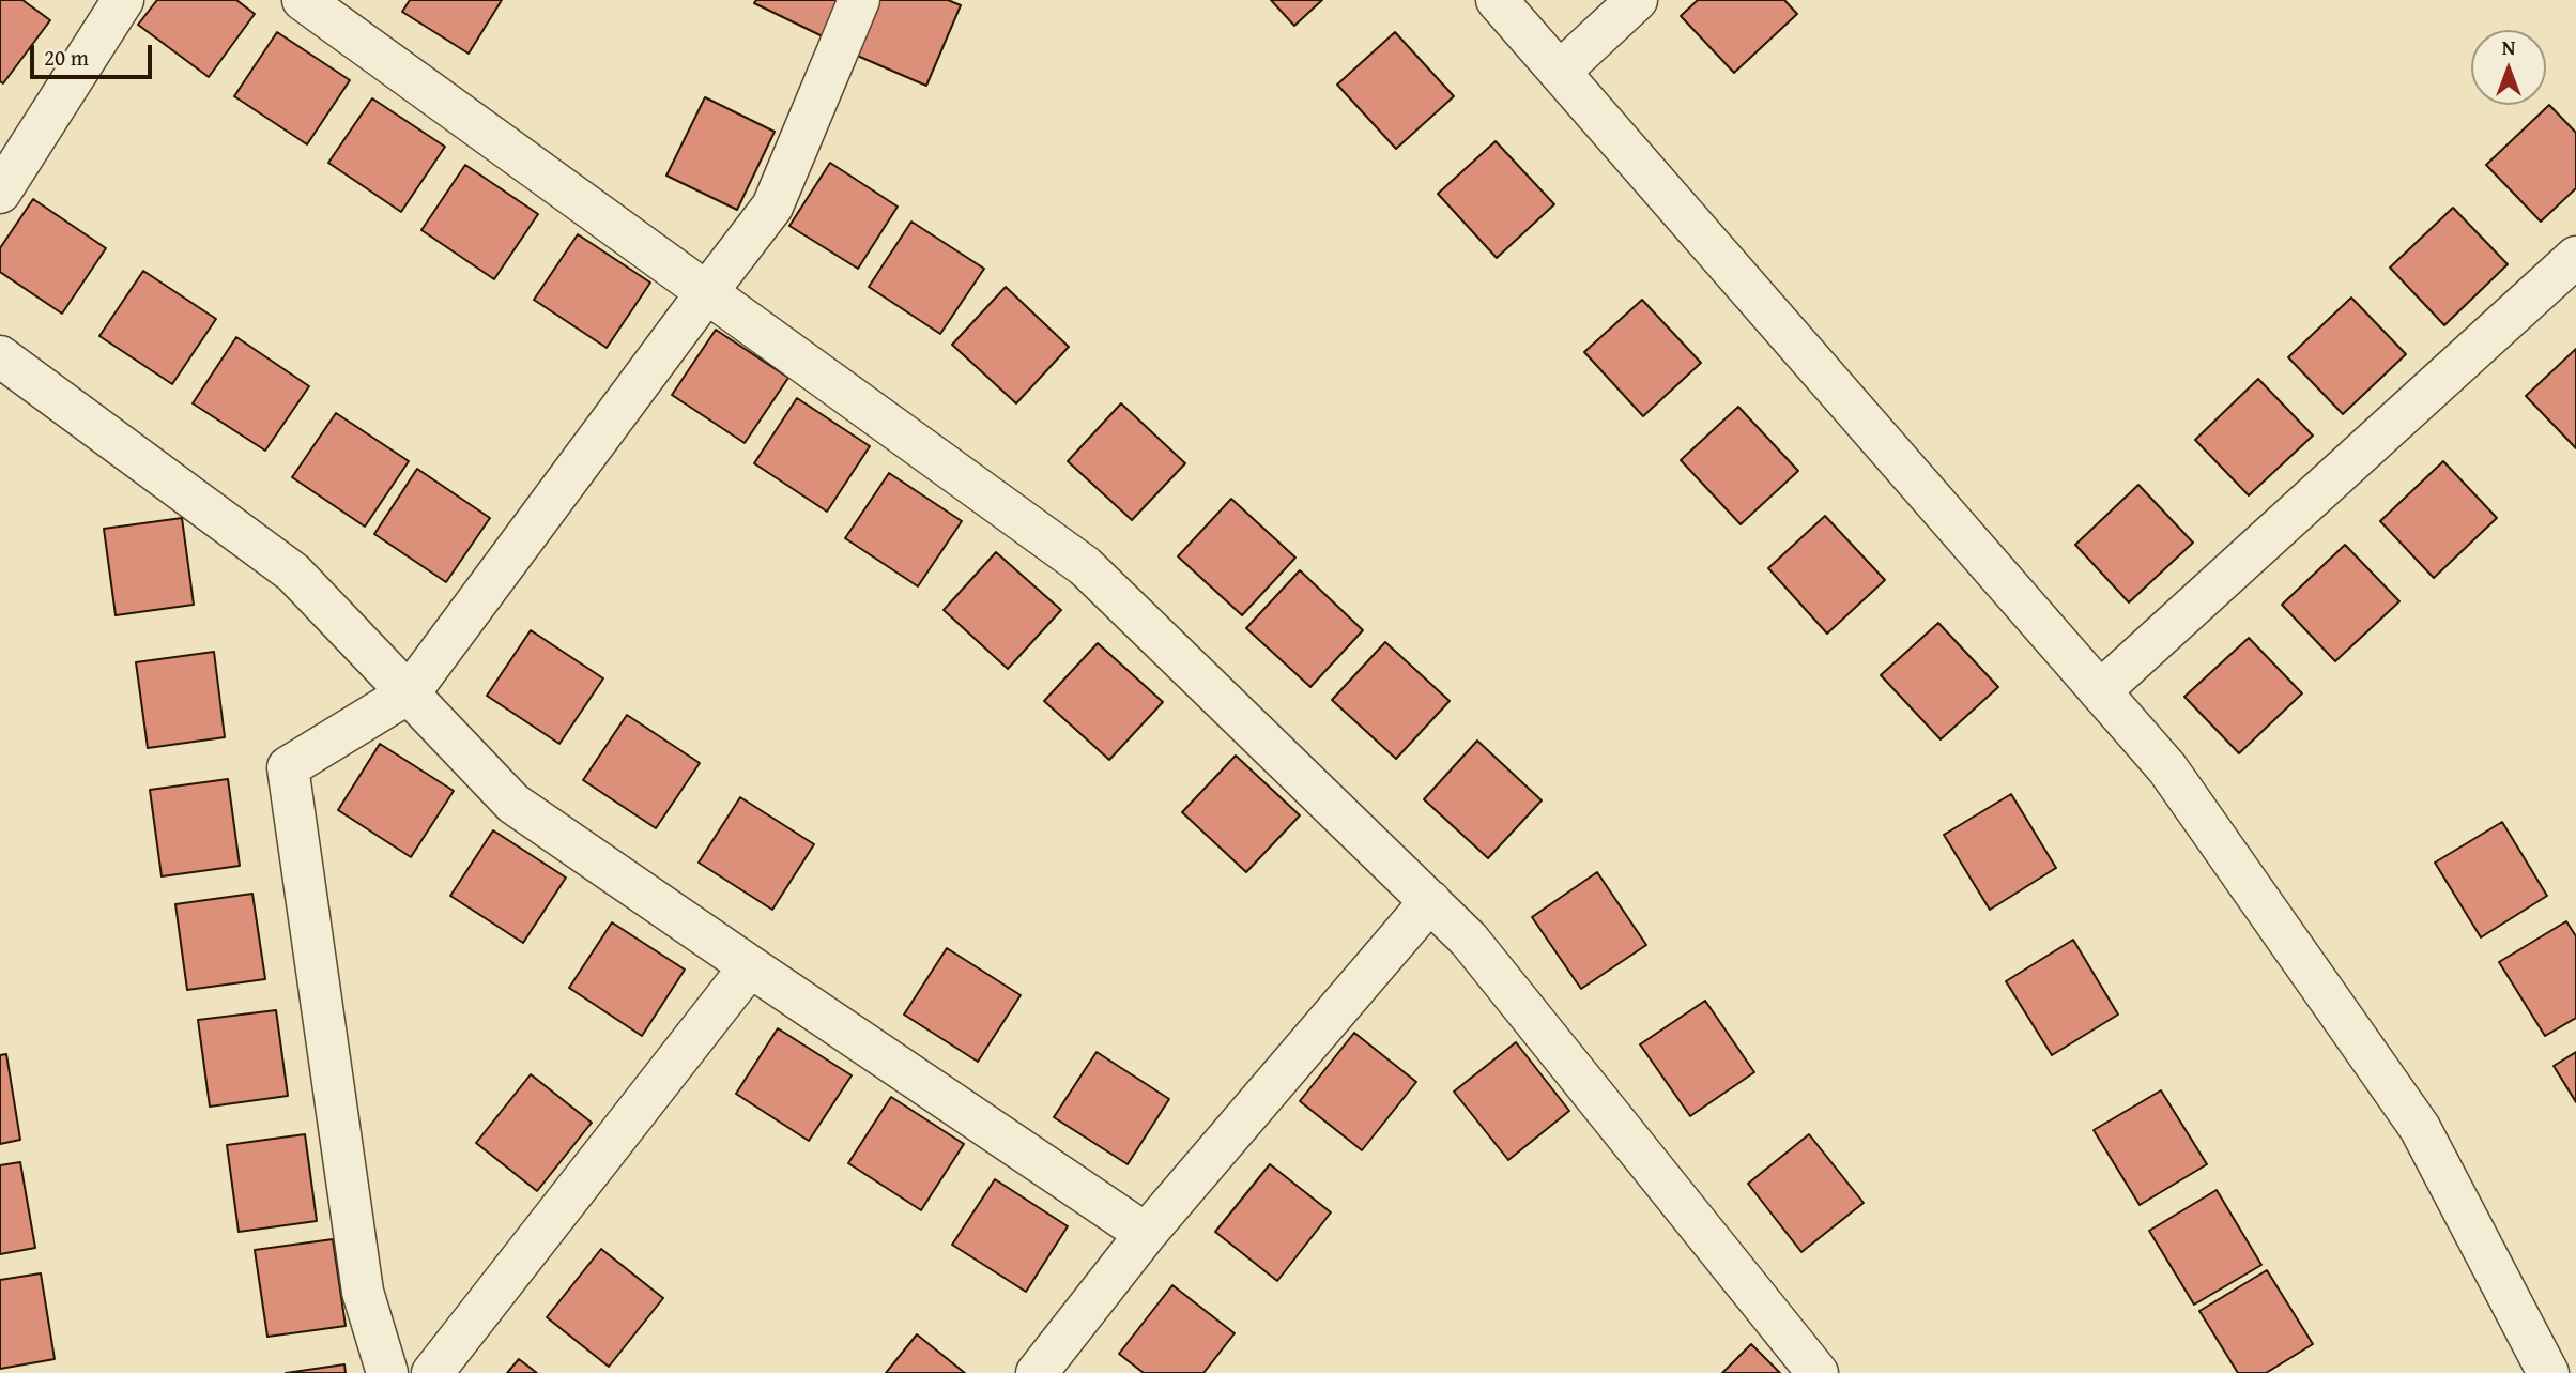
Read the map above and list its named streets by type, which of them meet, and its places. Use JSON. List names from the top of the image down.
{
  "scale_bar": "20 m",
  "north": "top"
}
